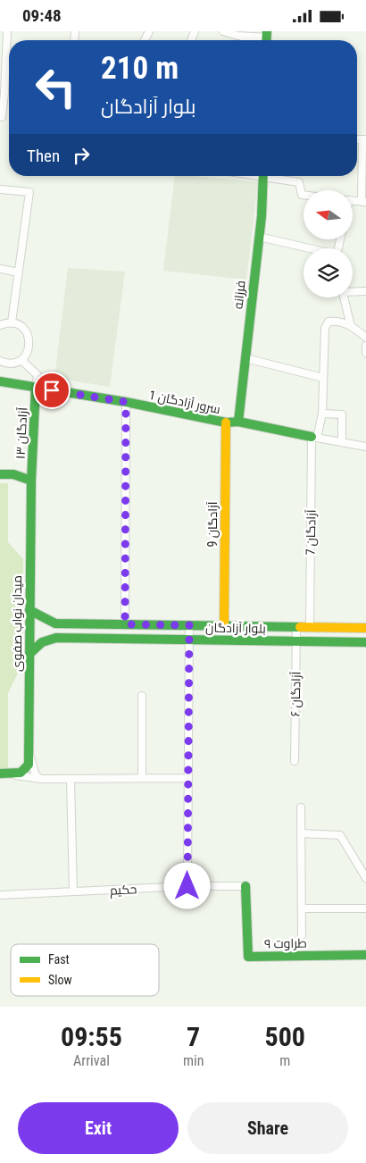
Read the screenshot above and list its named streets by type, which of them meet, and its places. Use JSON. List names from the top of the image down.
{
  "streets": {
    "main road": [
      "فرزانه",
      "سرور آزادگان 1",
      "آزادگان ۱۳",
      "آزادگان 9",
      "میدان نواب صفوی",
      "بلوار آزادگان",
      "طراوت ۹"
    ],
    "street": ["آزادگان 7", "آزادگان ۶", "حکیم"]
  },
  "crossings": [
    ["فرزانه", "سرور آزادگان 1"],
    ["سرور آزادگان 1", "آزادگان ۱۳"],
    ["سرور آزادگان 1", "آزادگان 9"],
    ["سرور آزادگان 1", "آزادگان 7"],
    ["آزادگان ۱۳", "میدان نواب صفوی"],
    ["آزادگان 9", "بلوار آزادگان"],
    ["آزادگان 7", "بلوار آزادگان"],
    ["میدان نواب صفوی", "بلوار آزادگان"],
    ["بلوار آزادگان", "آزادگان ۶"],
    ["حکیم", "طراوت ۹"]
  ],
  "legend": ["Fast", "Slow"],
  "north": "left",
  "page": {
    "status": "09:48",
    "turn": ["210 m", "بلوار آزادگان"],
    "then": "Then",
    "eta": [
      "09:55",
      "Arrival",
      "7",
      "min",
      "500",
      "m"
    ],
    "buttons": ["Exit", "Share"]
  }
}
